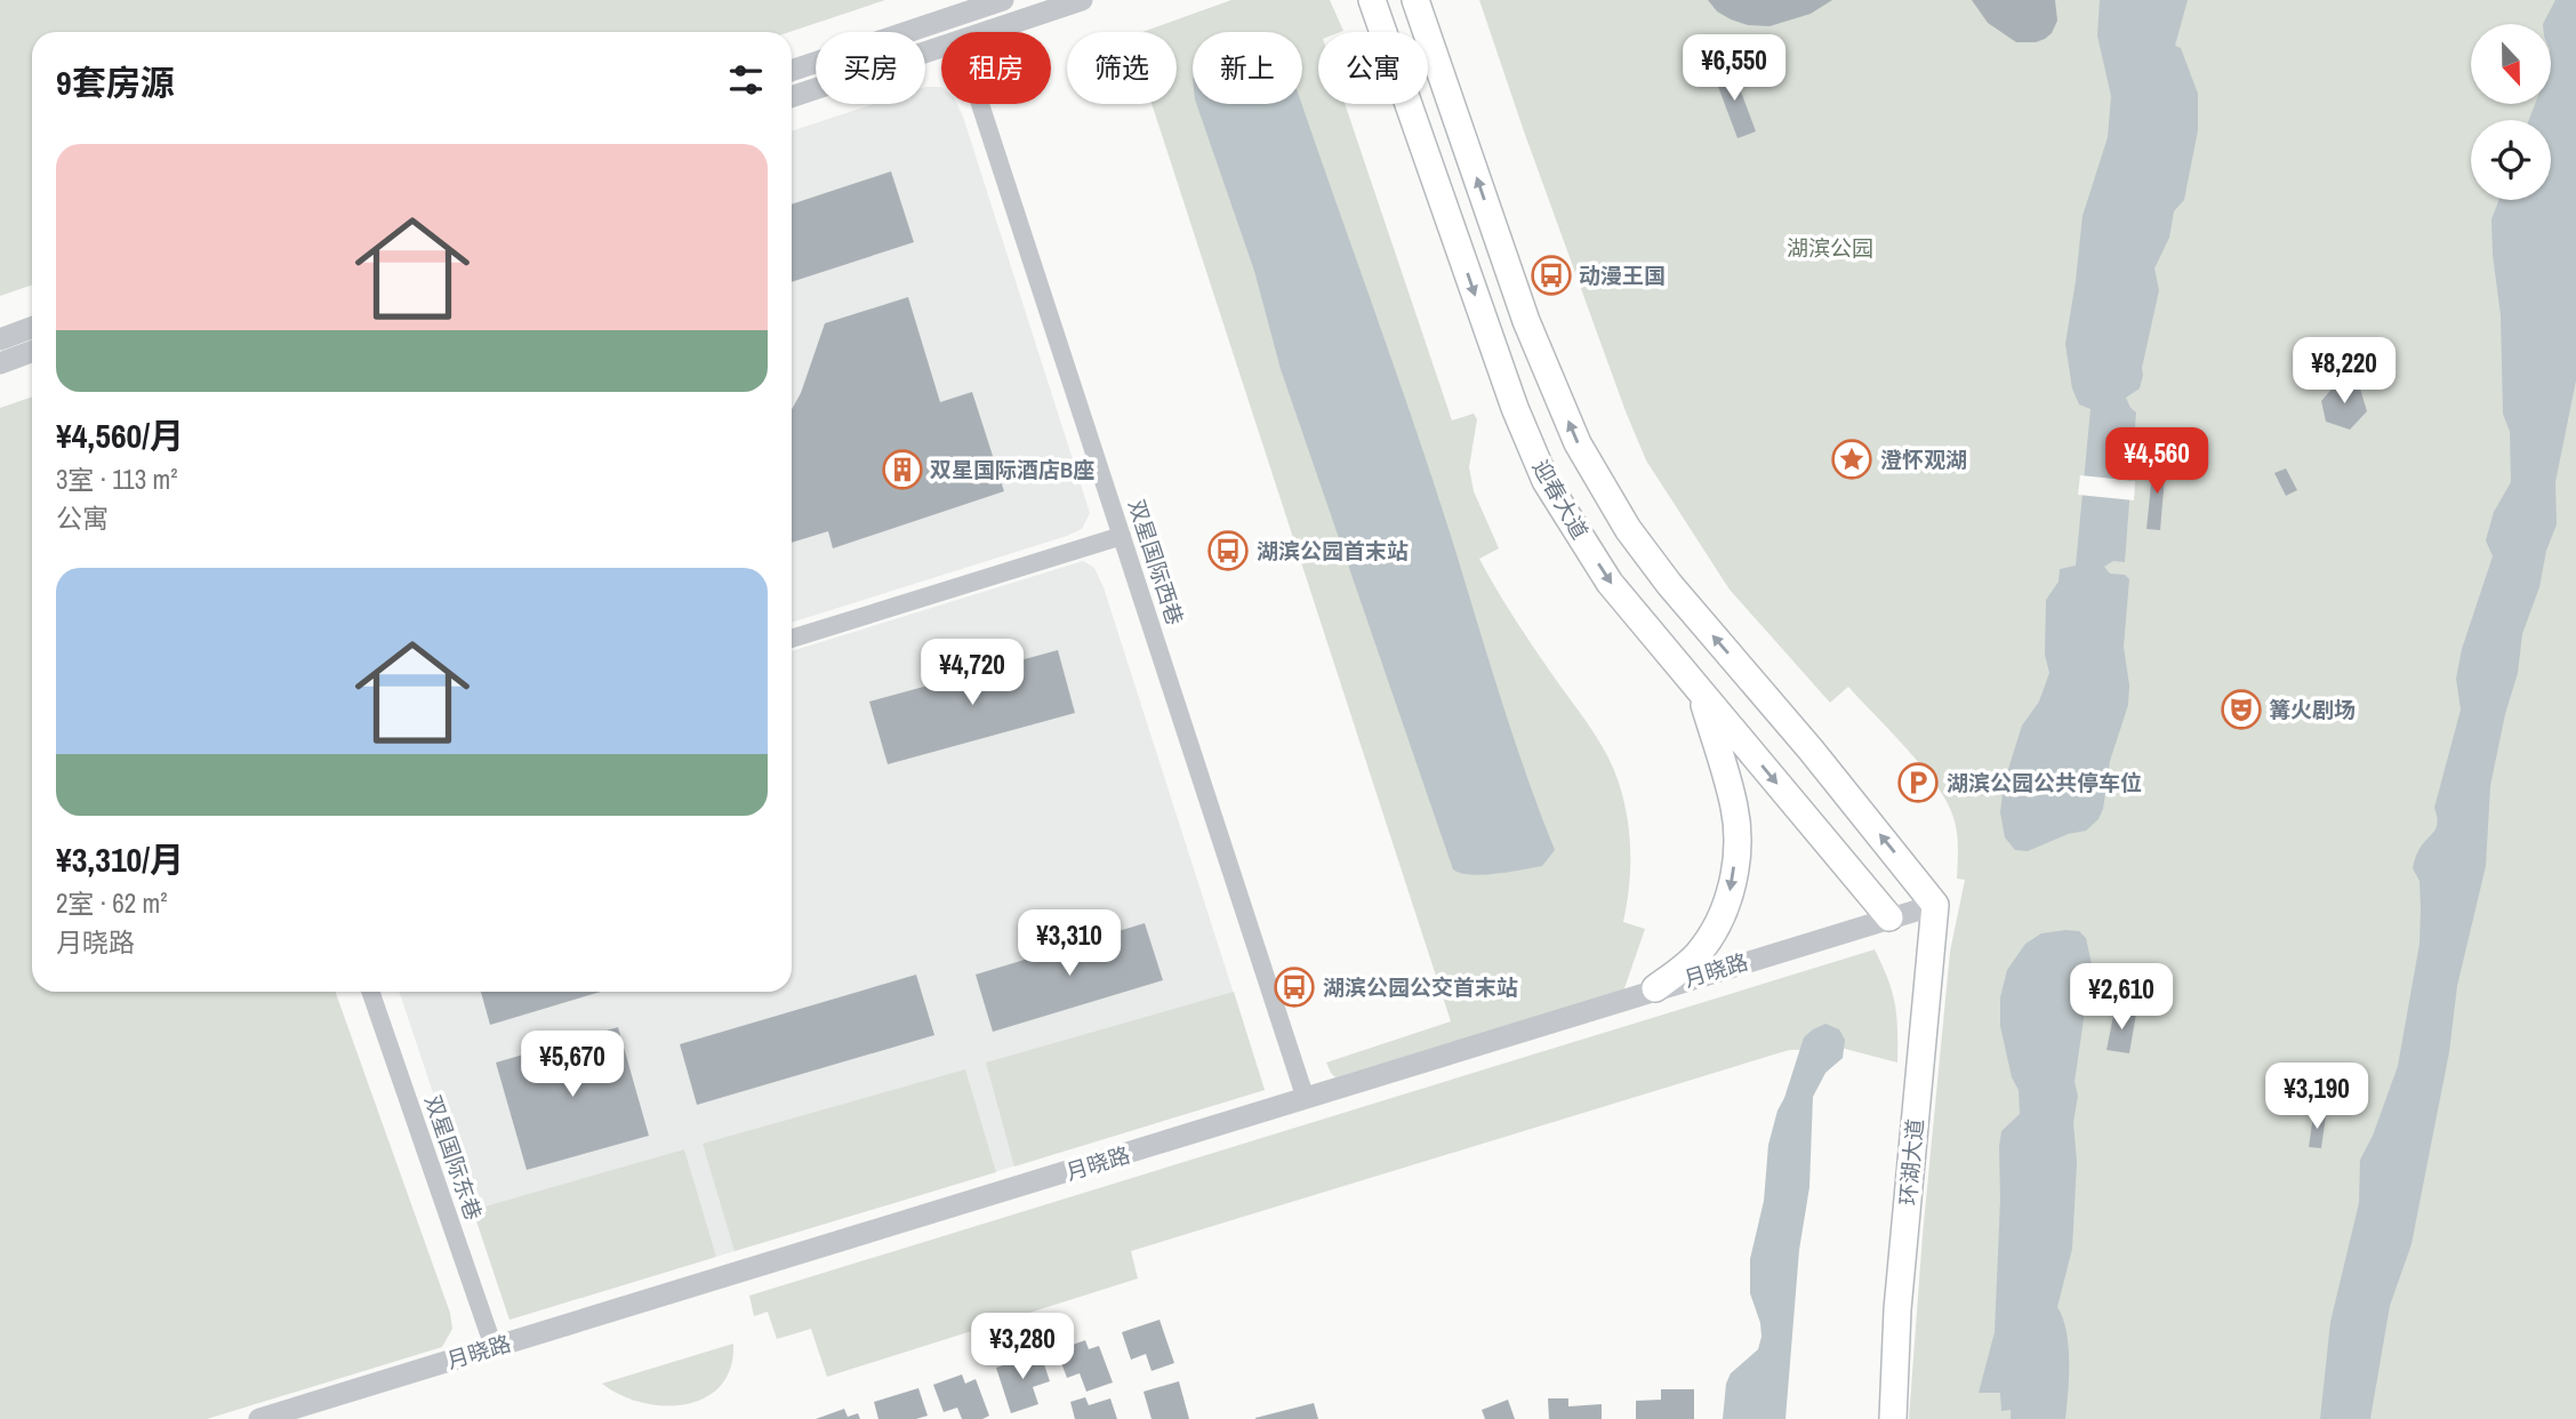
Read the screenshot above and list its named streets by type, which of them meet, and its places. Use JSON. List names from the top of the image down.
{
  "streets": {
    "main road": ["迎春大道", "环湖大道"],
    "street": ["双星国际西巷", "月晓路", "双星国际东巷"]
  },
  "crossings": [
    ["迎春大道", "月晓路"],
    ["迎春大道", "环湖大道"],
    ["双星国际西巷", "月晓路"],
    ["月晓路", "双星国际东巷"],
    ["月晓路", "环湖大道"]
  ],
  "parks": ["湖滨公园"],
  "places": {
    "bus stop": ["动漫王国", "湖滨公园首末站", "湖滨公园公交首末站"],
    "place": ["澄怀观湖"],
    "building": ["双星国际酒店B座"],
    "theatre": ["篝火剧场"],
    "parking": ["湖滨公园公共停车位"]
  },
  "north": "bottom",
  "page": {
    "chip": [
      "买房",
      "租房",
      "筛选",
      "新上",
      "公寓"
    ],
    "heading": "9套房源",
    "price": [
      "¥6,550",
      "¥8,220",
      "¥4,560",
      "¥4,720",
      "¥3,310",
      "¥2,610",
      "¥5,670",
      "¥3,190",
      "¥3,280"
    ],
    "list": [
      {
        "name": "¥4,560/月",
        "note": "3室 · 113 m² · 公寓"
      },
      {
        "name": "¥3,310/月",
        "note": "2室 · 62 m² · 月晓路"
      }
    ]
  }
}
